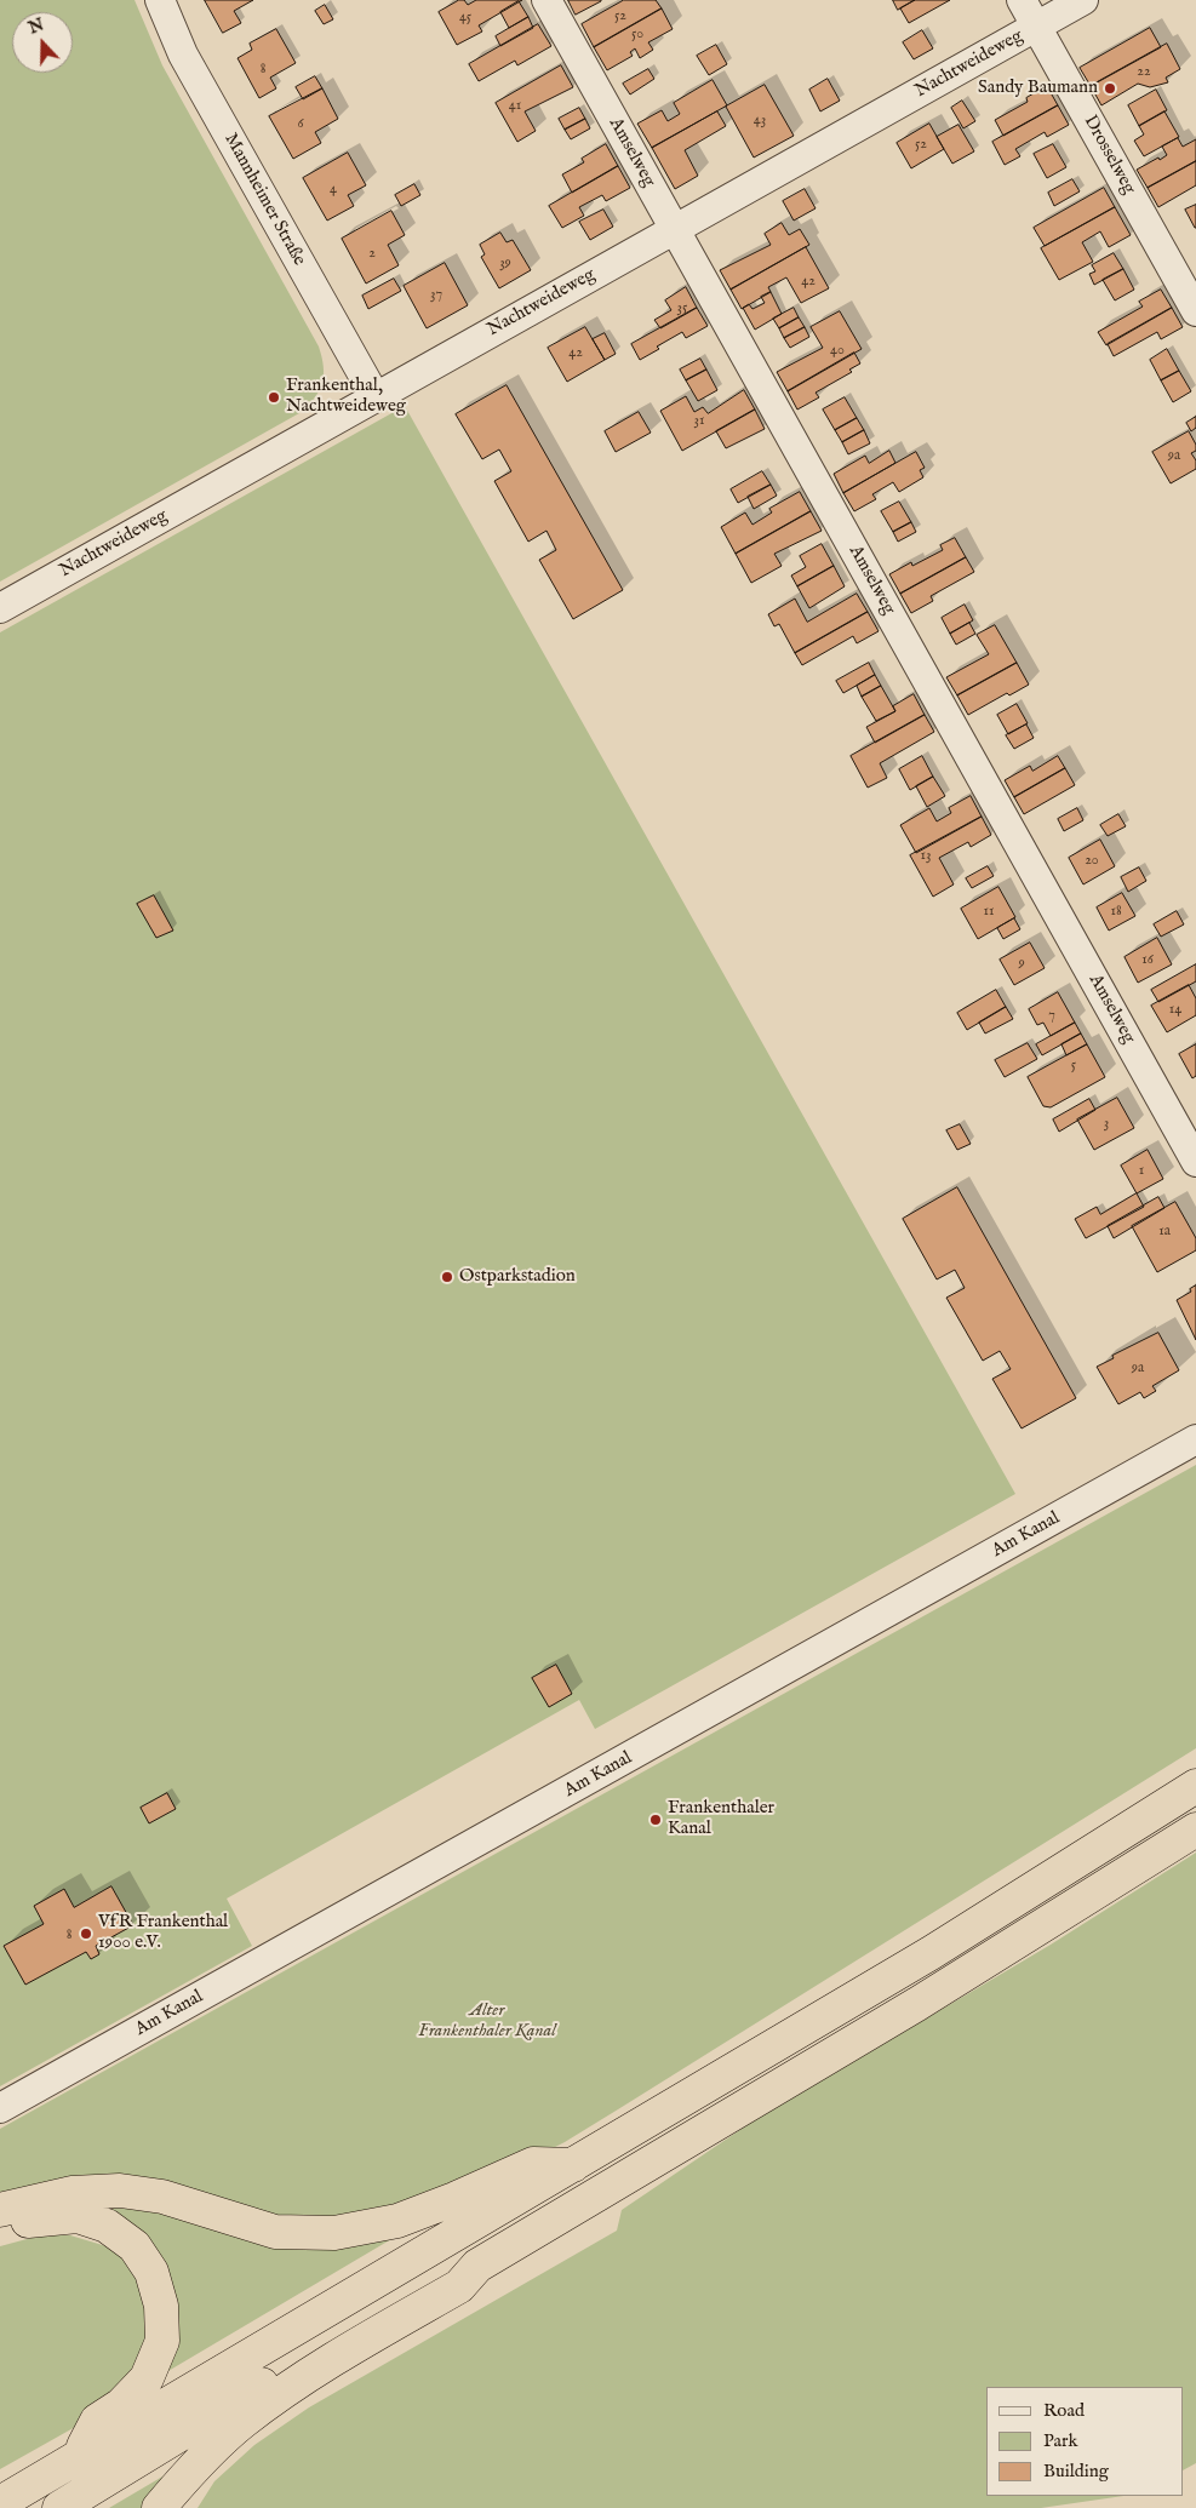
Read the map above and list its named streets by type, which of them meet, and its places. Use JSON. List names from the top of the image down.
{
  "streets": {
    "street": [
      "Nachtweideweg",
      "Amselweg",
      "Drosselweg",
      "Mannheimer Straße",
      "Am Kanal"
    ]
  },
  "crossings": [
    ["Nachtweideweg", "Amselweg"],
    ["Nachtweideweg", "Drosselweg"],
    ["Nachtweideweg", "Mannheimer Straße"]
  ],
  "parks": ["Alter Frankenthaler Kanal"],
  "places": [
    "Sandy Baumann",
    "Frankenthal, Nachtweideweg",
    "Ostparkstadion",
    "Frankenthaler Kanal",
    "VfR Frankenthal 1900 e.V."
  ],
  "house_numbers": [
    "52",
    "45",
    "50",
    "8",
    "22",
    "41",
    "43",
    "6",
    "52",
    "4",
    "2",
    "39",
    "42",
    "37",
    "35",
    "40",
    "42",
    "31",
    "9a",
    "13",
    "20",
    "11",
    "18",
    "16",
    "9",
    "14",
    "7",
    "5",
    "3",
    "1",
    "1a",
    "9a",
    "8"
  ],
  "legend": ["Road", "Park", "Building"],
  "north": "top"
}
